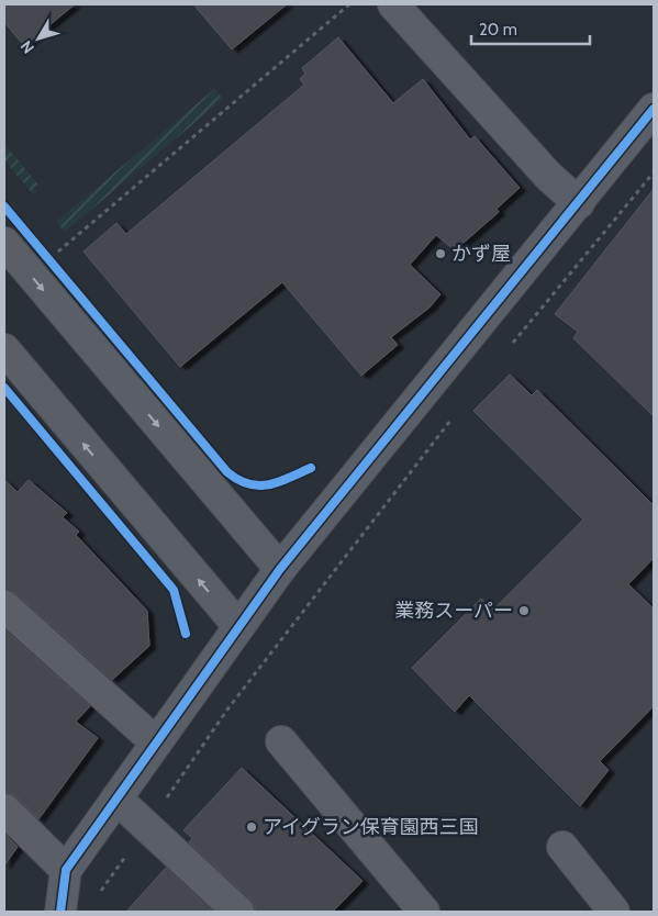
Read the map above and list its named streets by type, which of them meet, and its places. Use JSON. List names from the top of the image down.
{
  "places": ["かず屋", "業務スーパー", "アイグラン保育園西三国"],
  "scale_bar": "20 m",
  "north": "bottom left"
}
